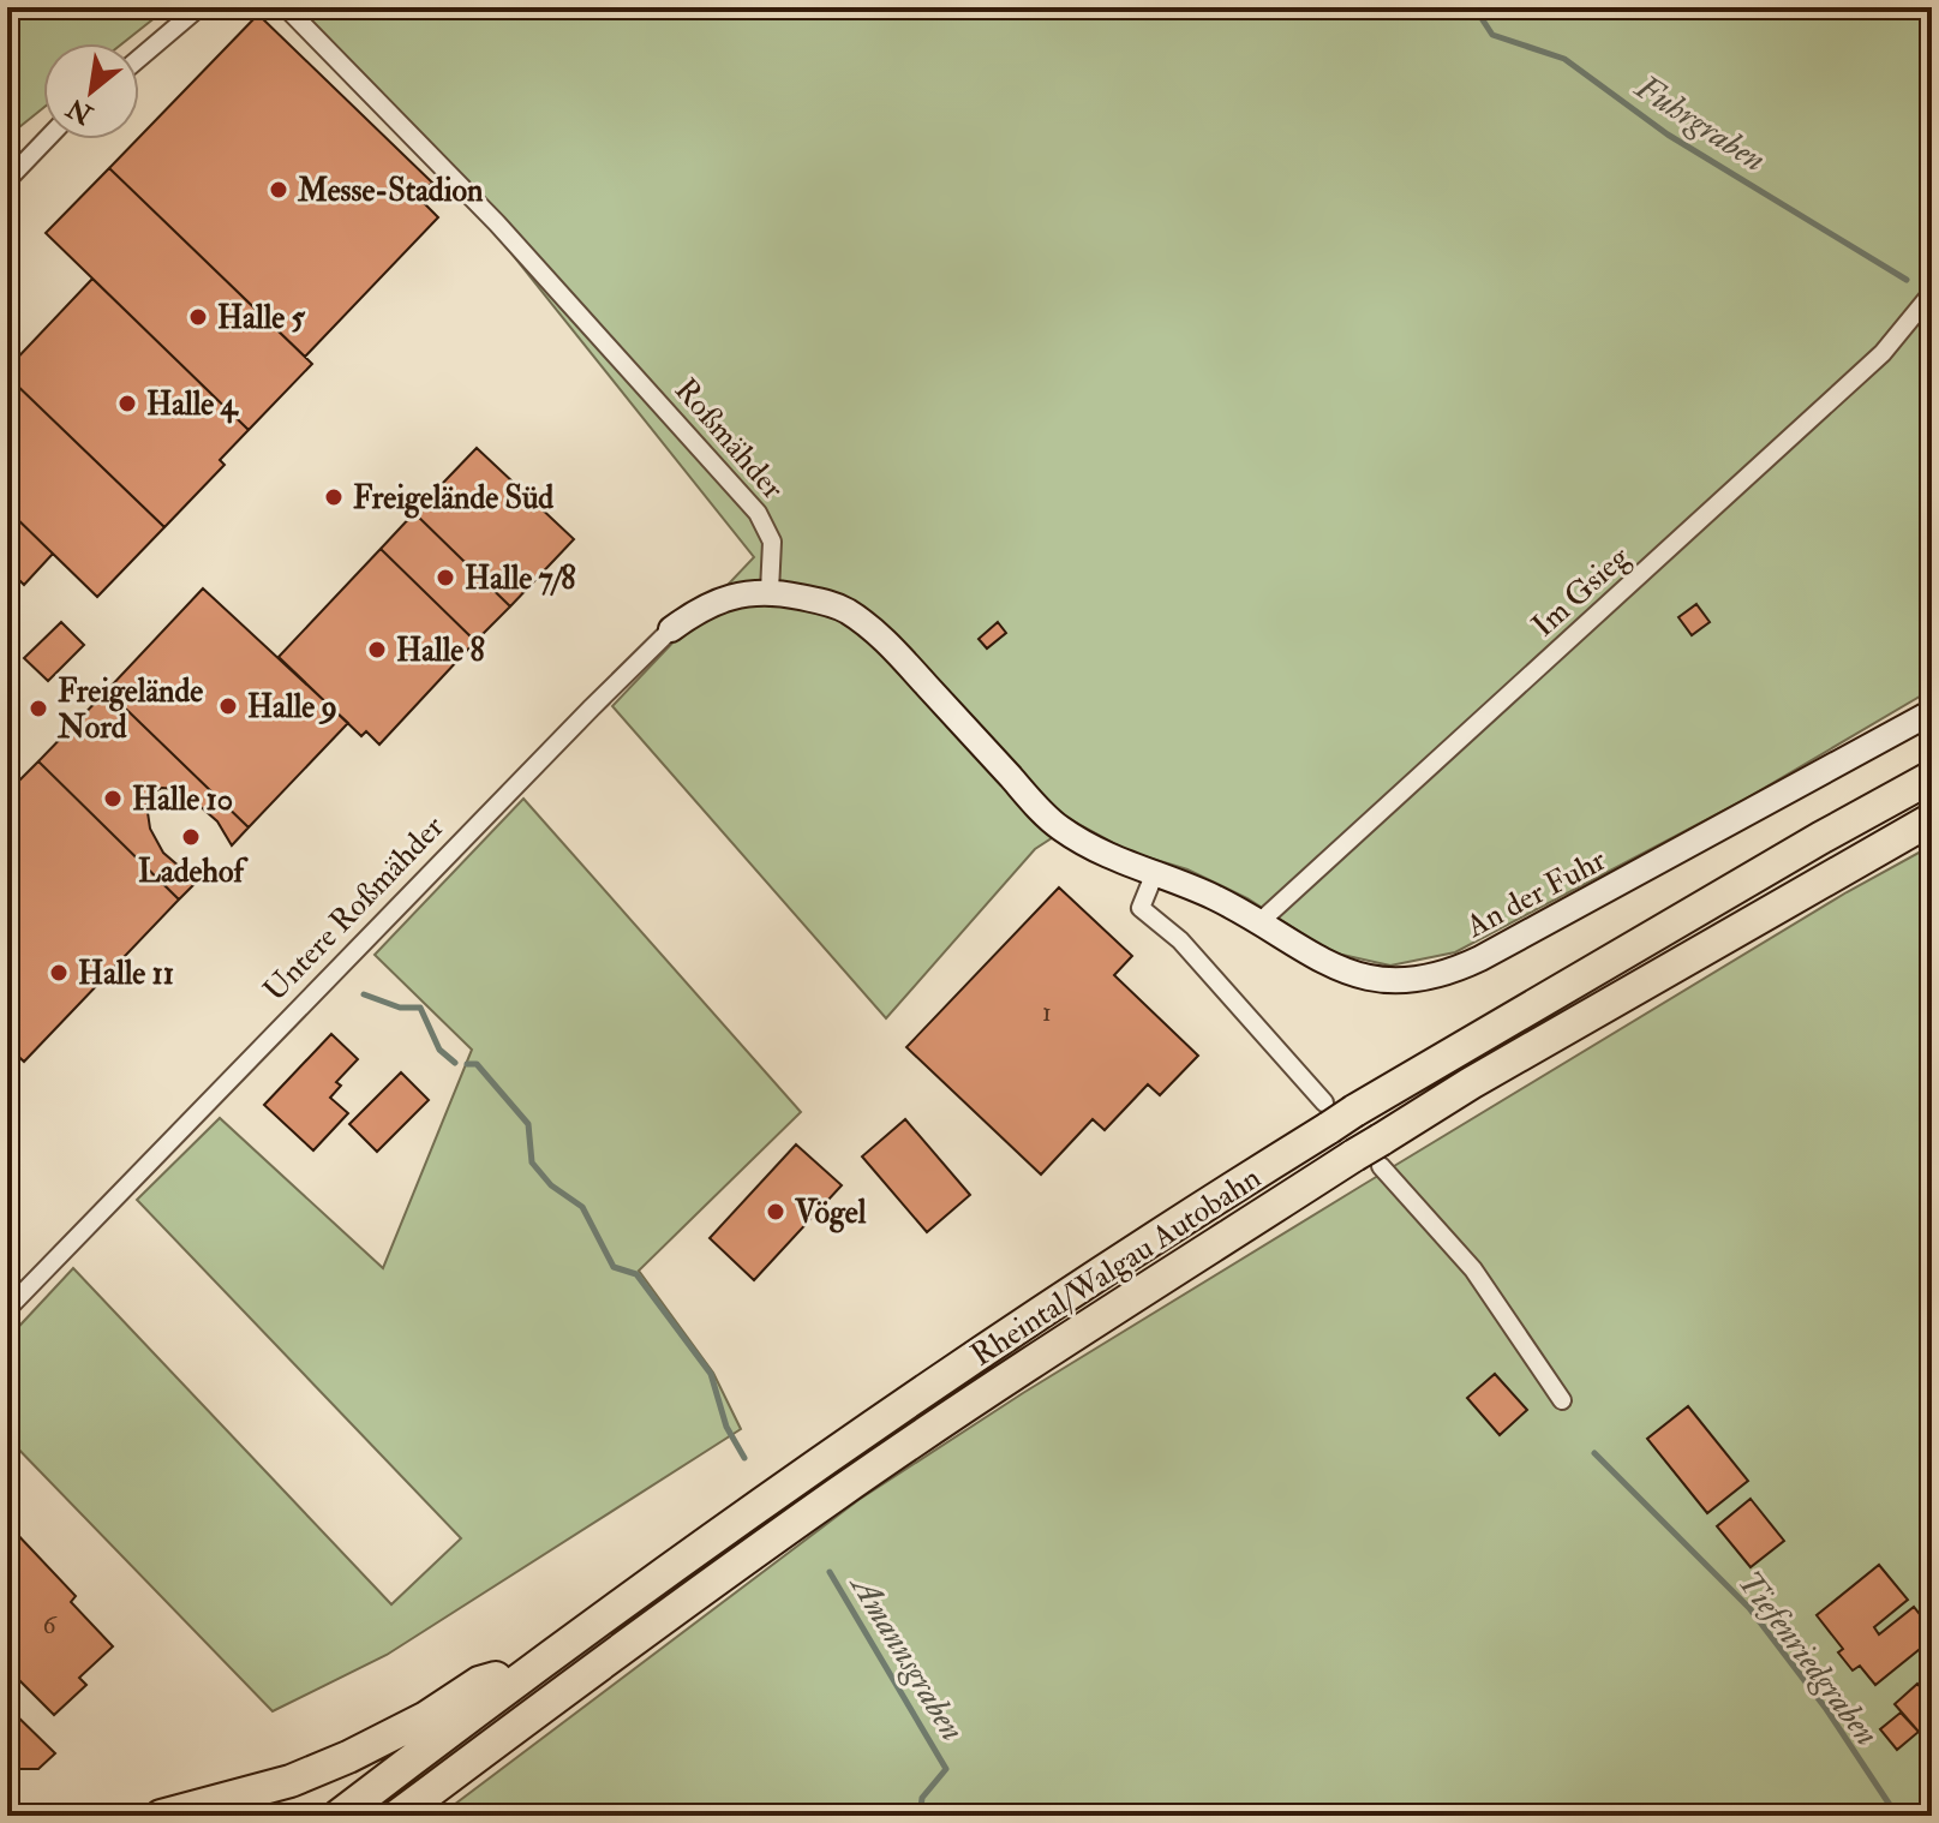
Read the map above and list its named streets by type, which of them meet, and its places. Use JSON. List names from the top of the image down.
{
  "streets": {
    "highway": ["Rheintal/Walgau Autobahn"],
    "main road": ["An der Fuhr", "Untere Roßmähder"],
    "street": ["Roßmähder", "Im Gsieg"]
  },
  "crossings": [
    ["Roßmähder", "Untere Roßmähder"],
    ["Im Gsieg", "An der Fuhr"]
  ],
  "water": ["Fuhrgraben", "Amannsgraben", "Tiefenriedgraben"],
  "places": [
    "Messe-Stadion",
    "Halle 5",
    "Halle 4",
    "Freigelände Süd",
    "Halle 7/8",
    "Halle 8",
    "Halle 9",
    "Freigelände Nord",
    "Halle 10",
    "Ladehof",
    "Halle 11",
    "Vögel"
  ],
  "house_numbers": ["1", "6"],
  "north": "bottom left"
}
